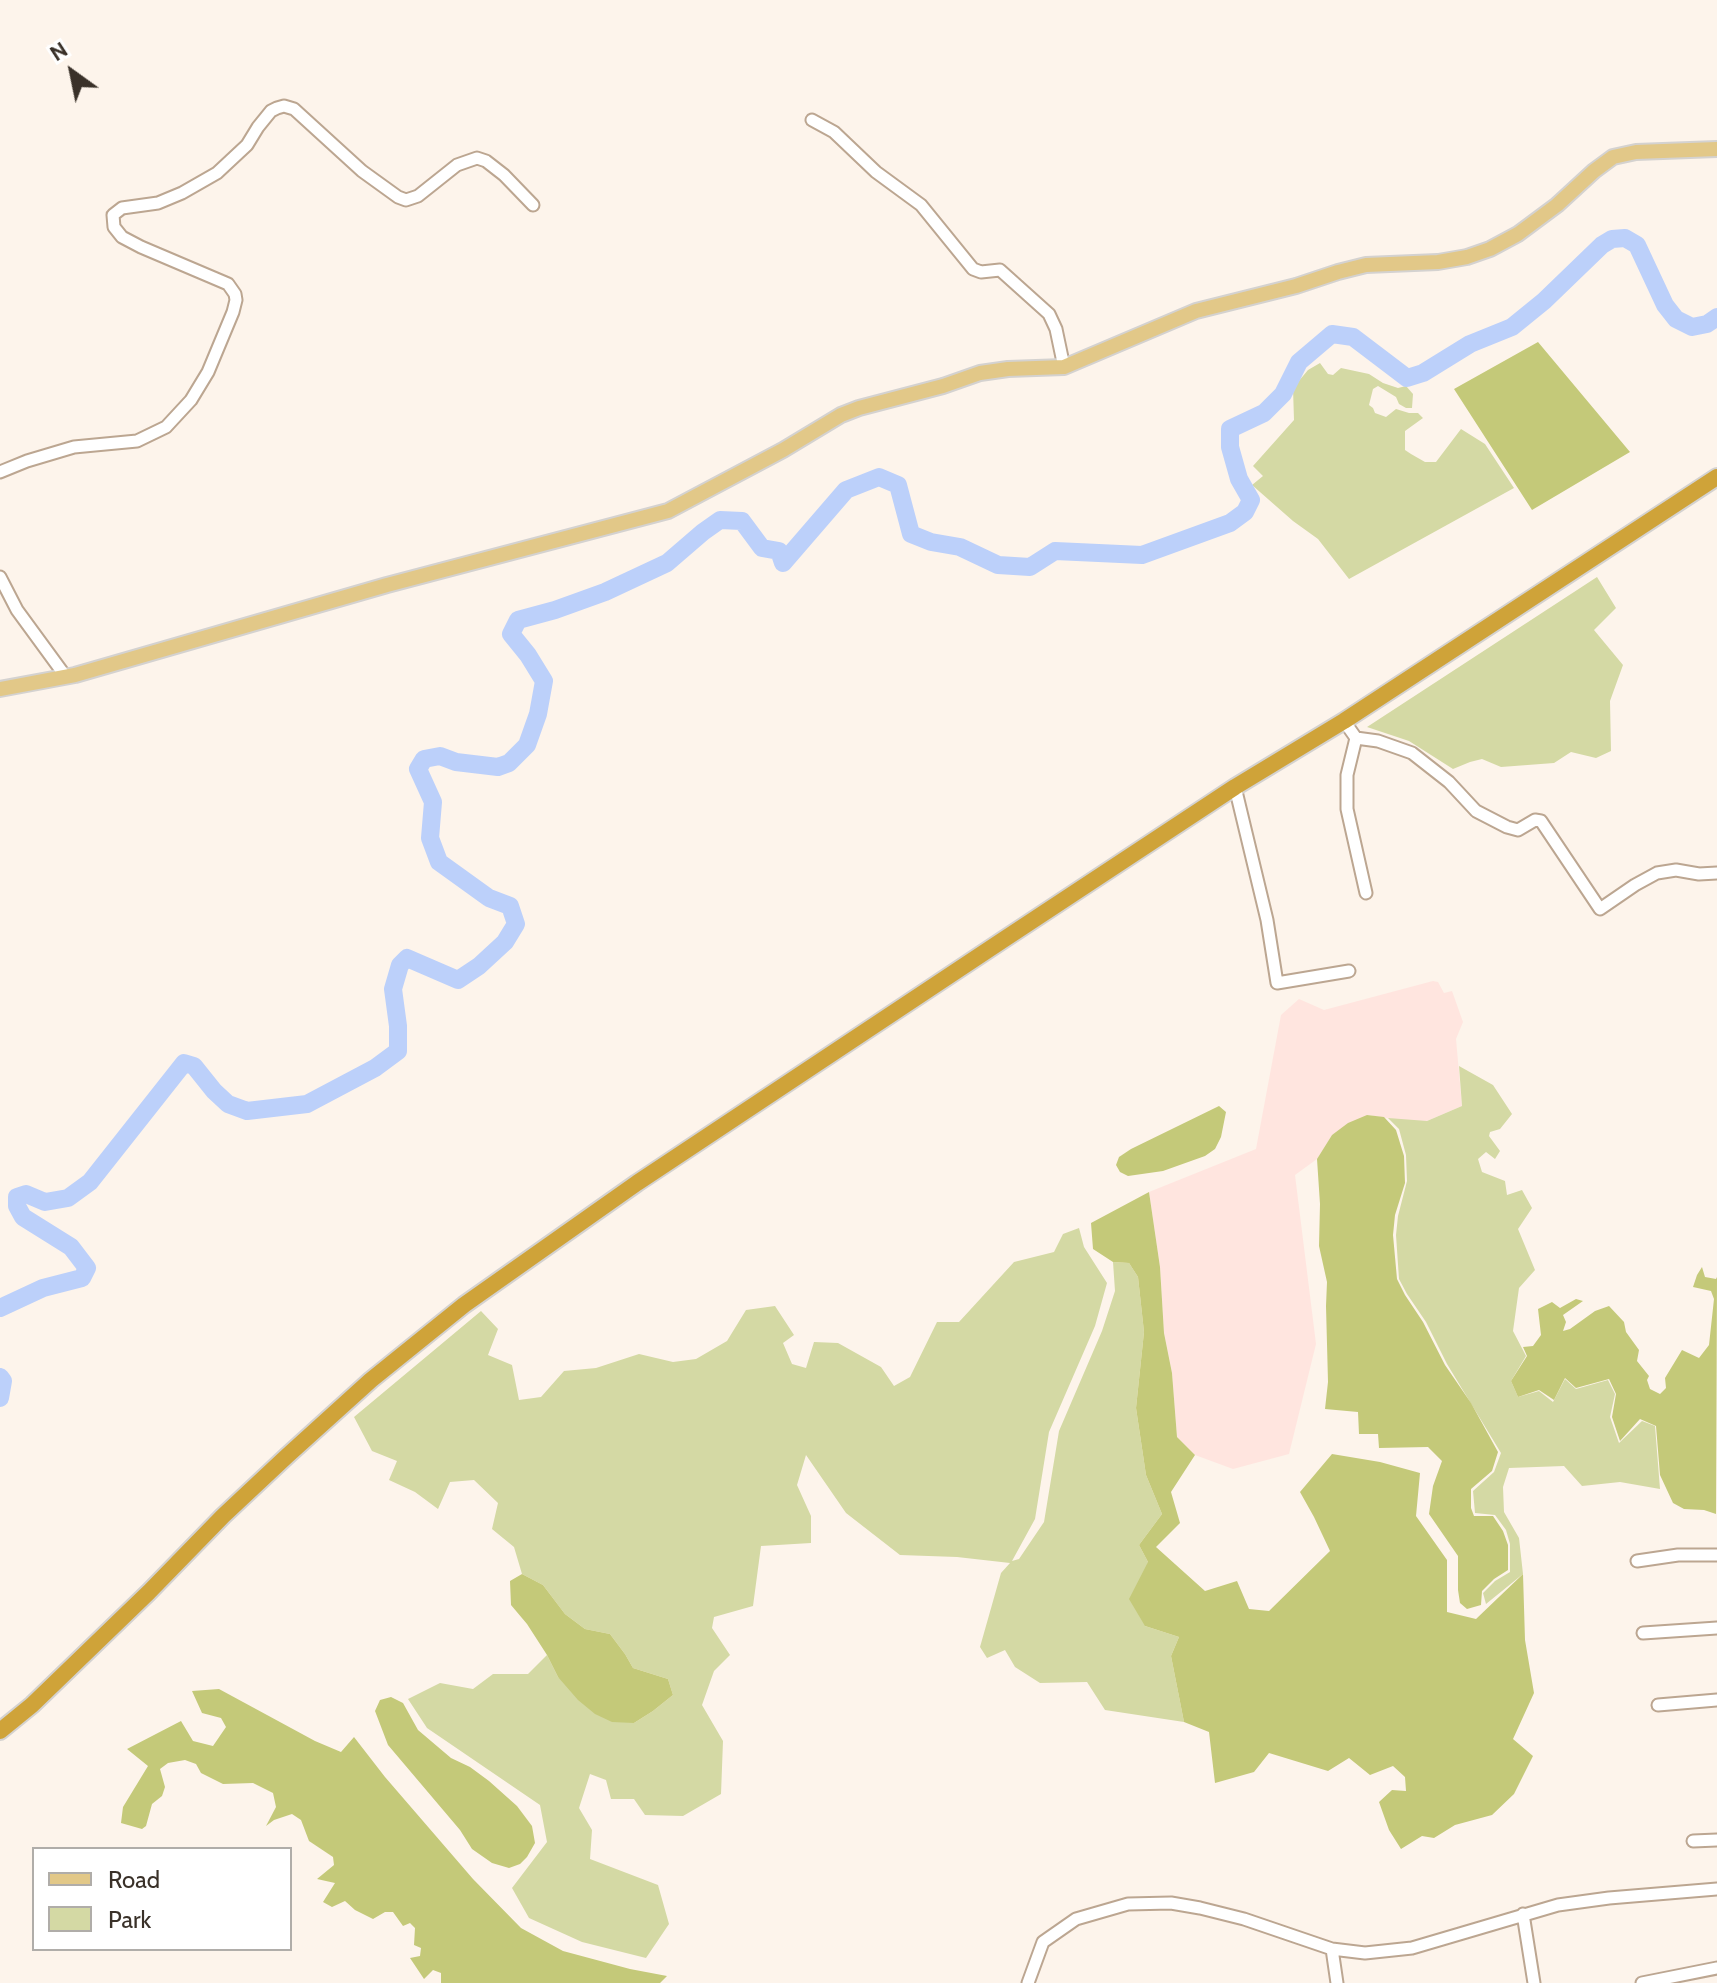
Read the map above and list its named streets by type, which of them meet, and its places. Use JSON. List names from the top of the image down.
{
  "legend": ["Road", "Park"],
  "north": "top left"
}
